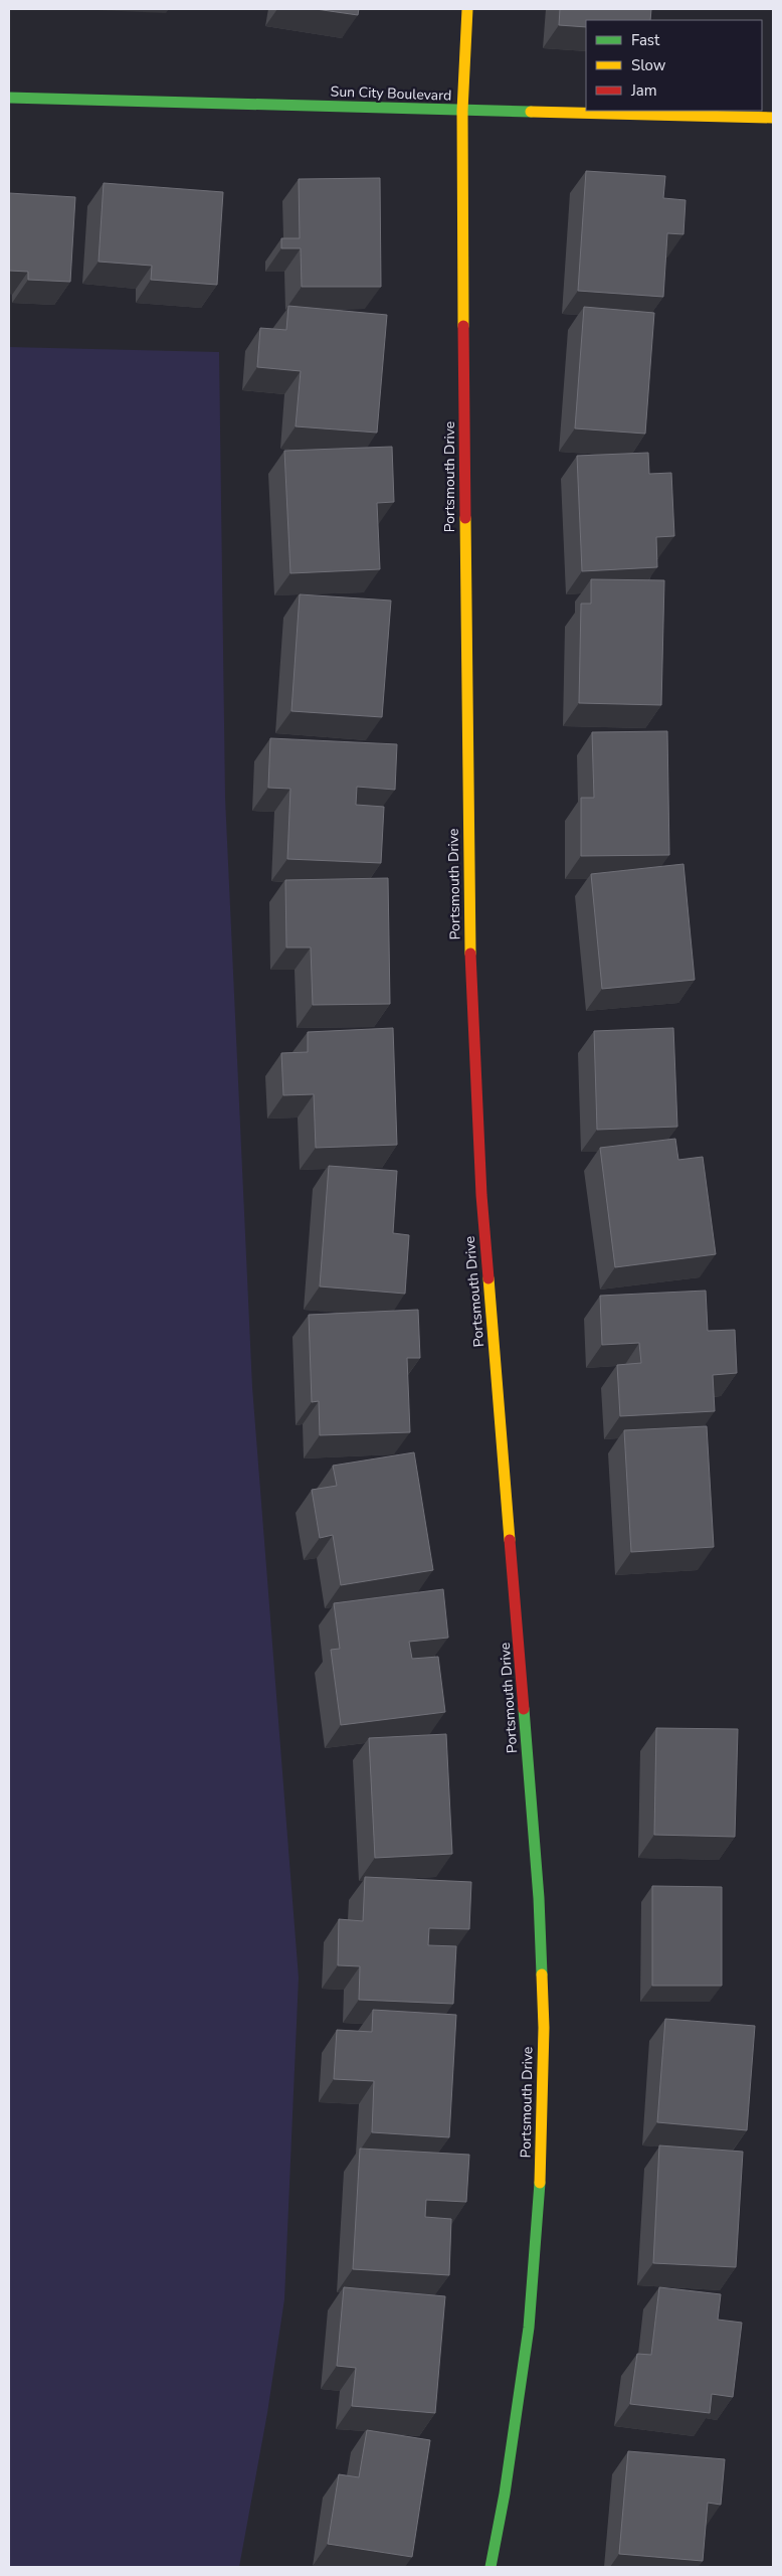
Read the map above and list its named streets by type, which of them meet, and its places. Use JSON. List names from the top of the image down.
{
  "streets": {
    "street": ["Sun City Boulevard", "Portsmouth Drive"]
  },
  "crossings": [
    ["Sun City Boulevard", "Portsmouth Drive"]
  ],
  "legend": ["Fast", "Slow", "Jam"]
}
